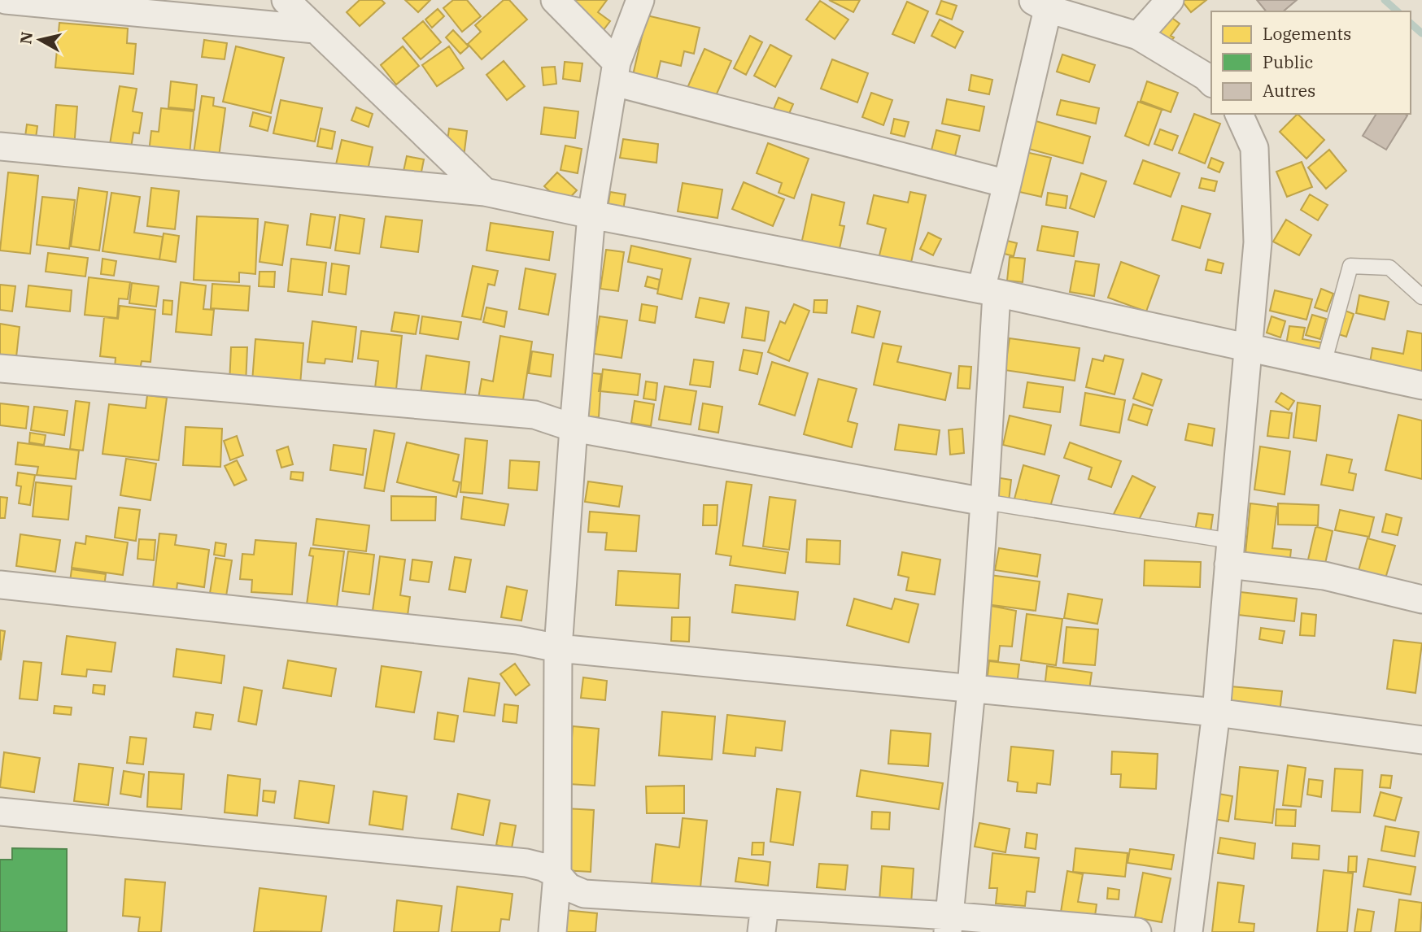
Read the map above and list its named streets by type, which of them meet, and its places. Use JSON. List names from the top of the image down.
{
  "legend": ["Logements", "Public", "Autres"],
  "north": "left"
}
